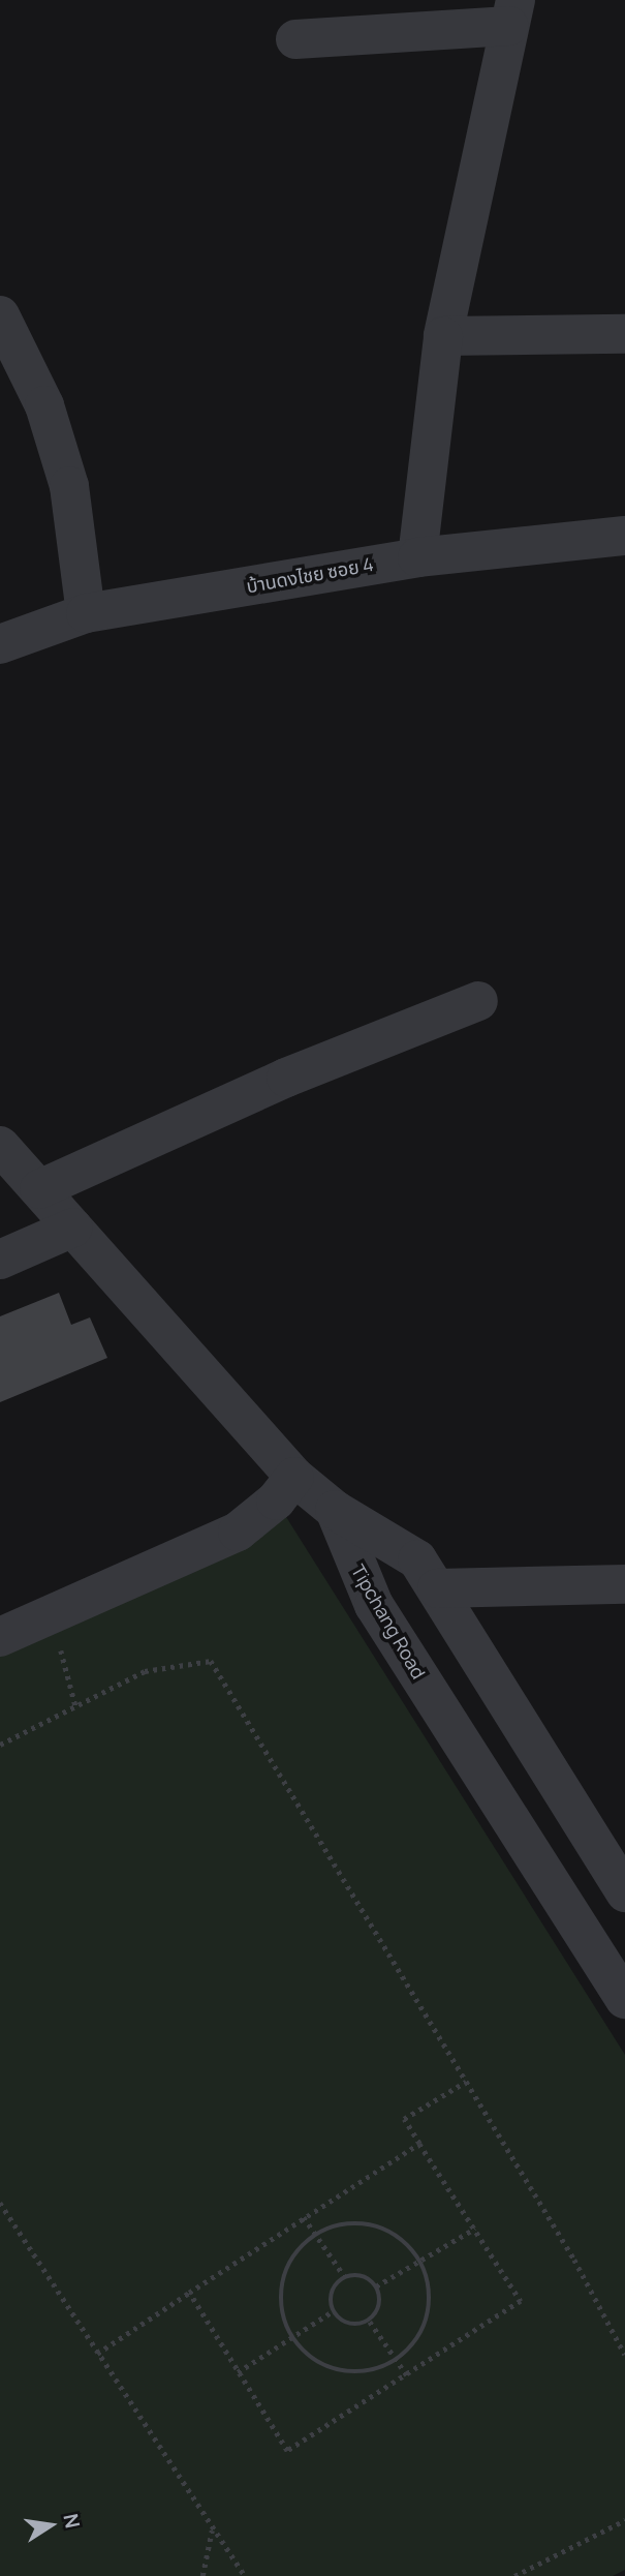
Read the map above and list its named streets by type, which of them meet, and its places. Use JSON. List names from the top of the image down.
{
  "streets": {
    "street": ["บ้านดงไชย ซอย 4", "Tipchang Road"]
  },
  "north": "right"
}
